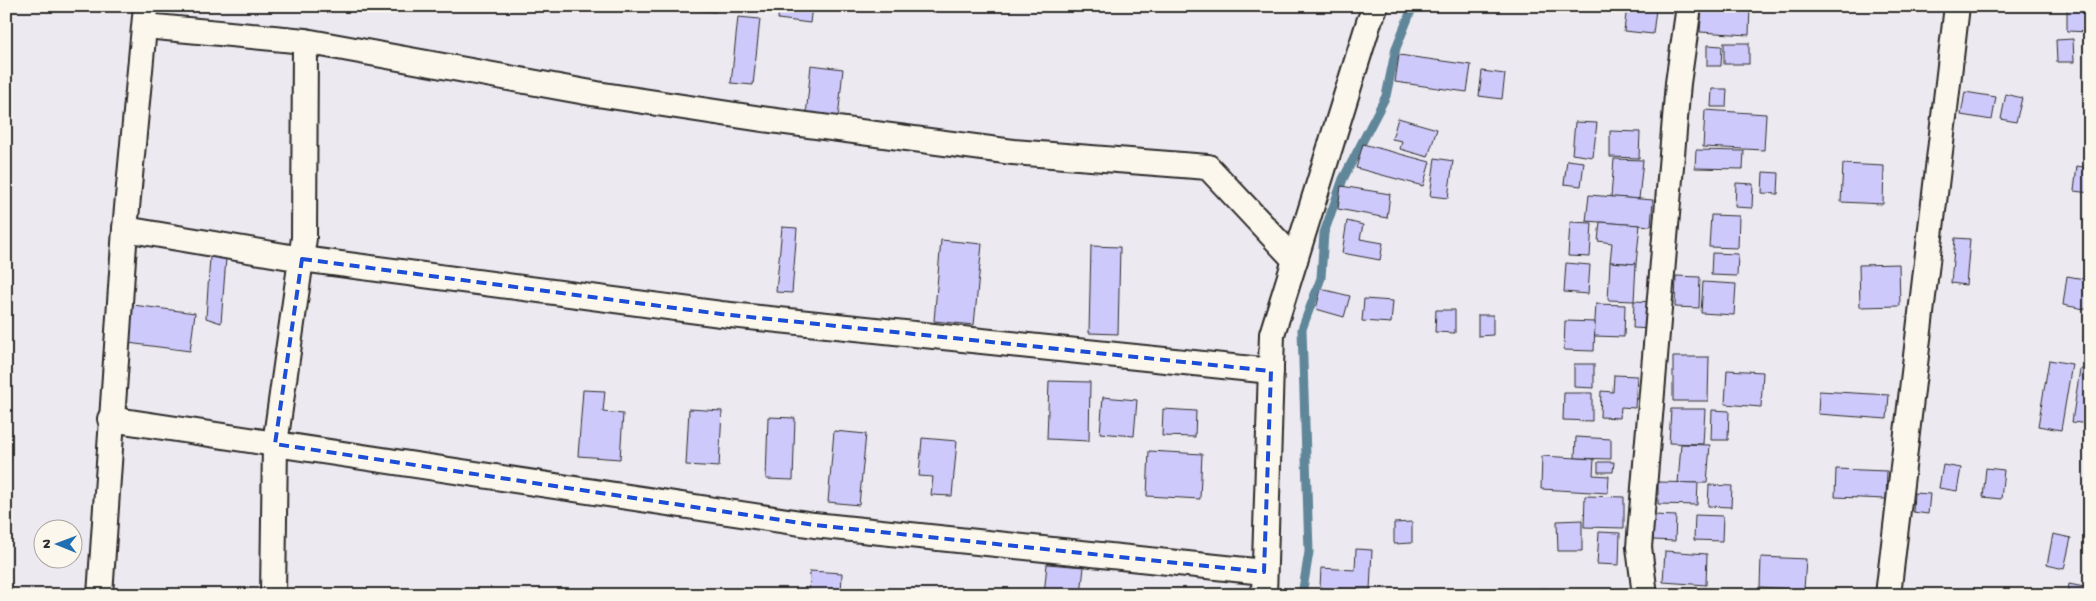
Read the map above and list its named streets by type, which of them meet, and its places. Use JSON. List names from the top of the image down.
{
  "north": "left"
}
